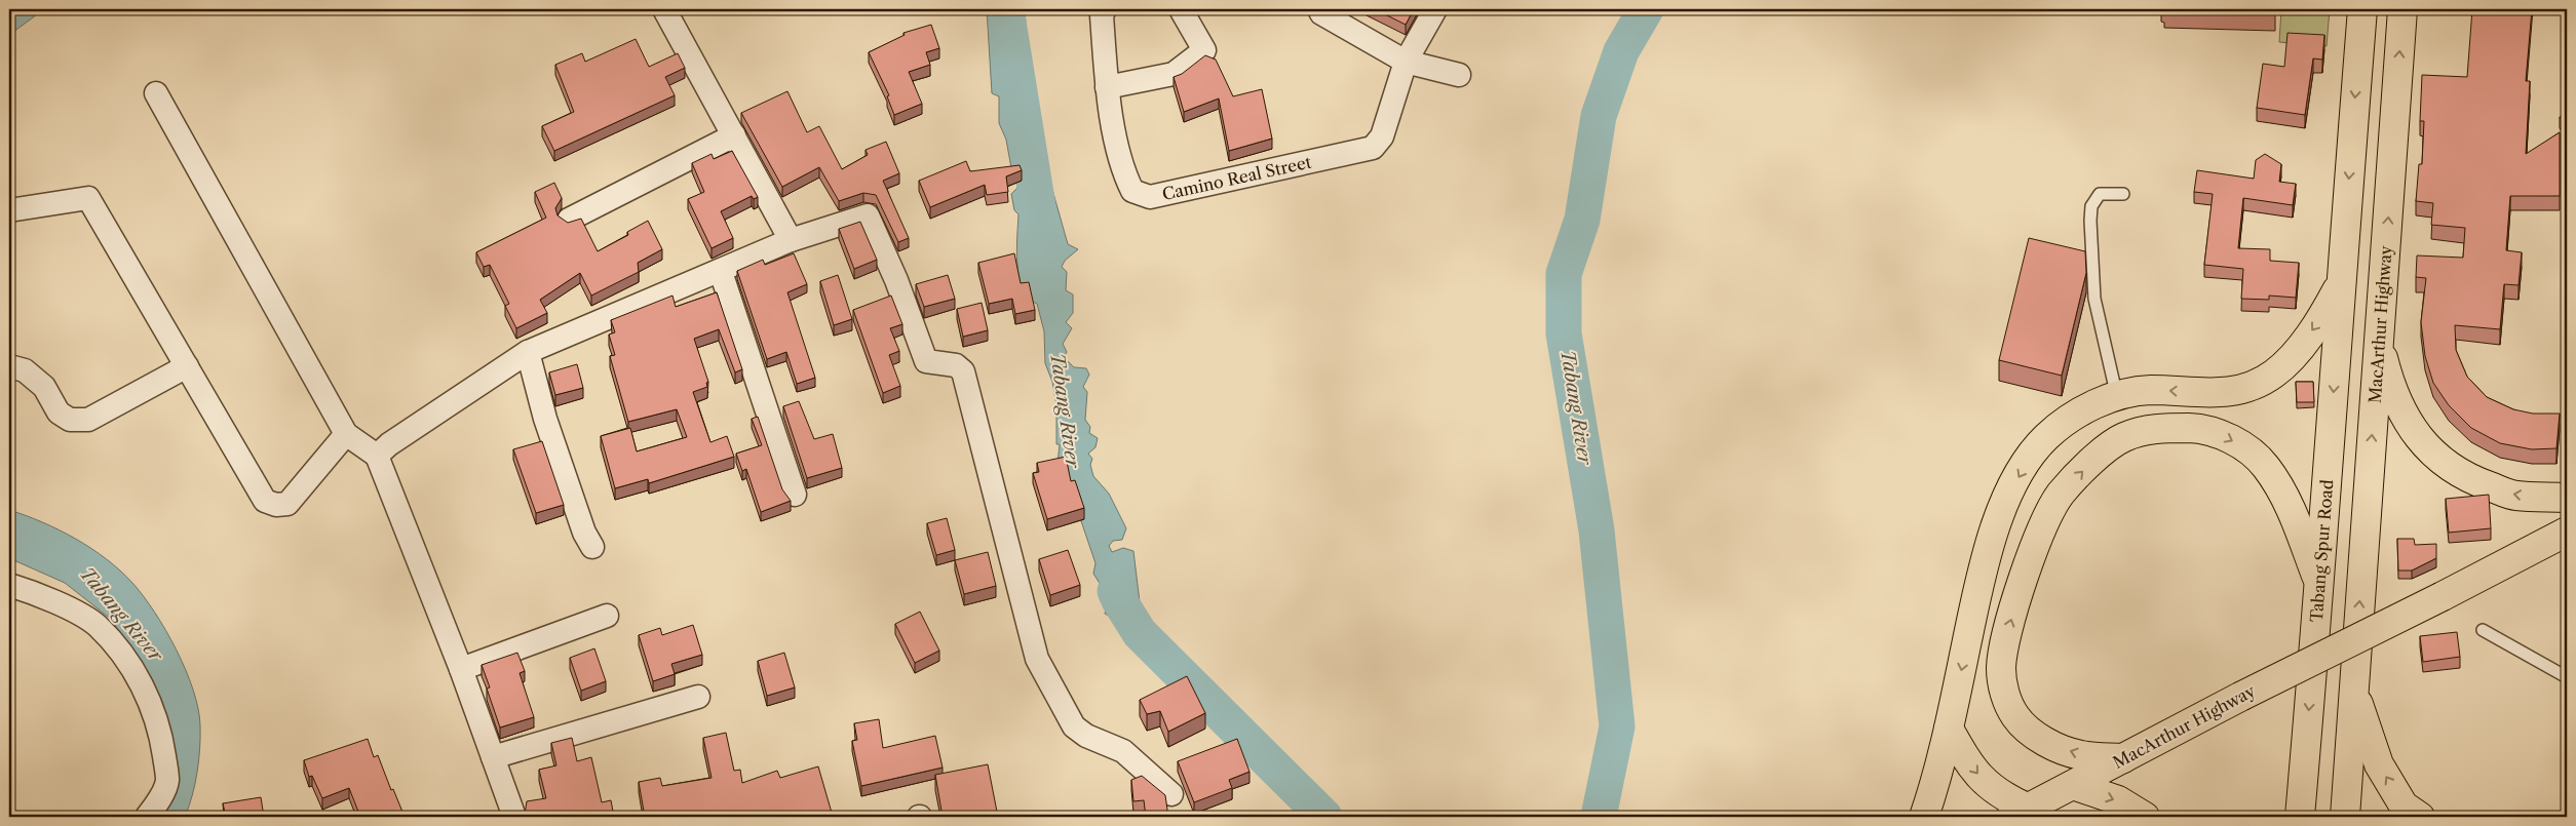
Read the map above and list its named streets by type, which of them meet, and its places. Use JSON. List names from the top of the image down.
{
  "streets": {
    "highway": ["MacArthur Highway", "Tabang Spur Road"],
    "street": ["Camino Real Street"]
  },
  "one_way": ["Tabang Spur Road"],
  "water": ["Tabang River"]
}
